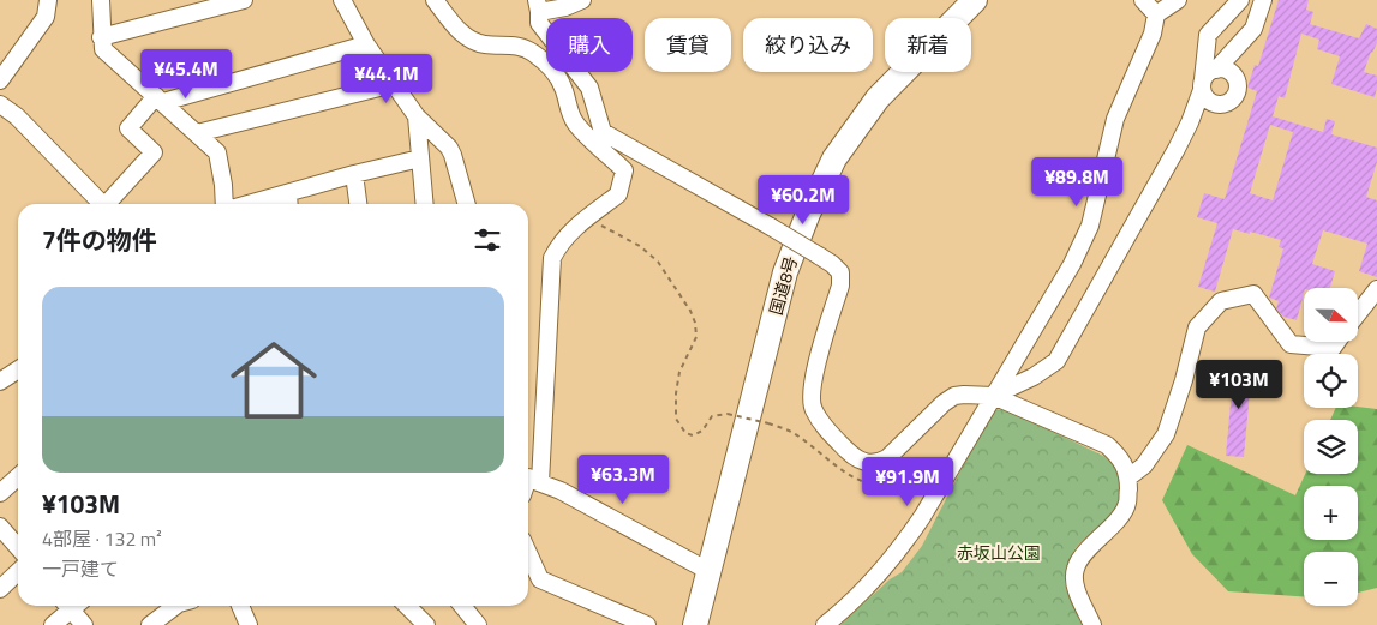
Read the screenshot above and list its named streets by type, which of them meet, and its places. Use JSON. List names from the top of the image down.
{
  "streets": {
    "highway": ["国道8号"]
  },
  "parks": ["赤坂山公園"],
  "north": "right",
  "page": {
    "chip": [
      "購入",
      "賃貸",
      "絞り込み",
      "新着"
    ],
    "price": [
      "¥45.4M",
      "¥44.1M",
      "¥89.8M",
      "¥60.2M",
      "¥103M",
      "¥63.3M",
      "¥91.9M"
    ],
    "heading": "7件の物件",
    "list": [
      {
        "name": "¥103M",
        "note": "4部屋 · 132 m² · 一戸建て"
      }
    ],
    "map_buttons": ["+", "−"]
  }
}
